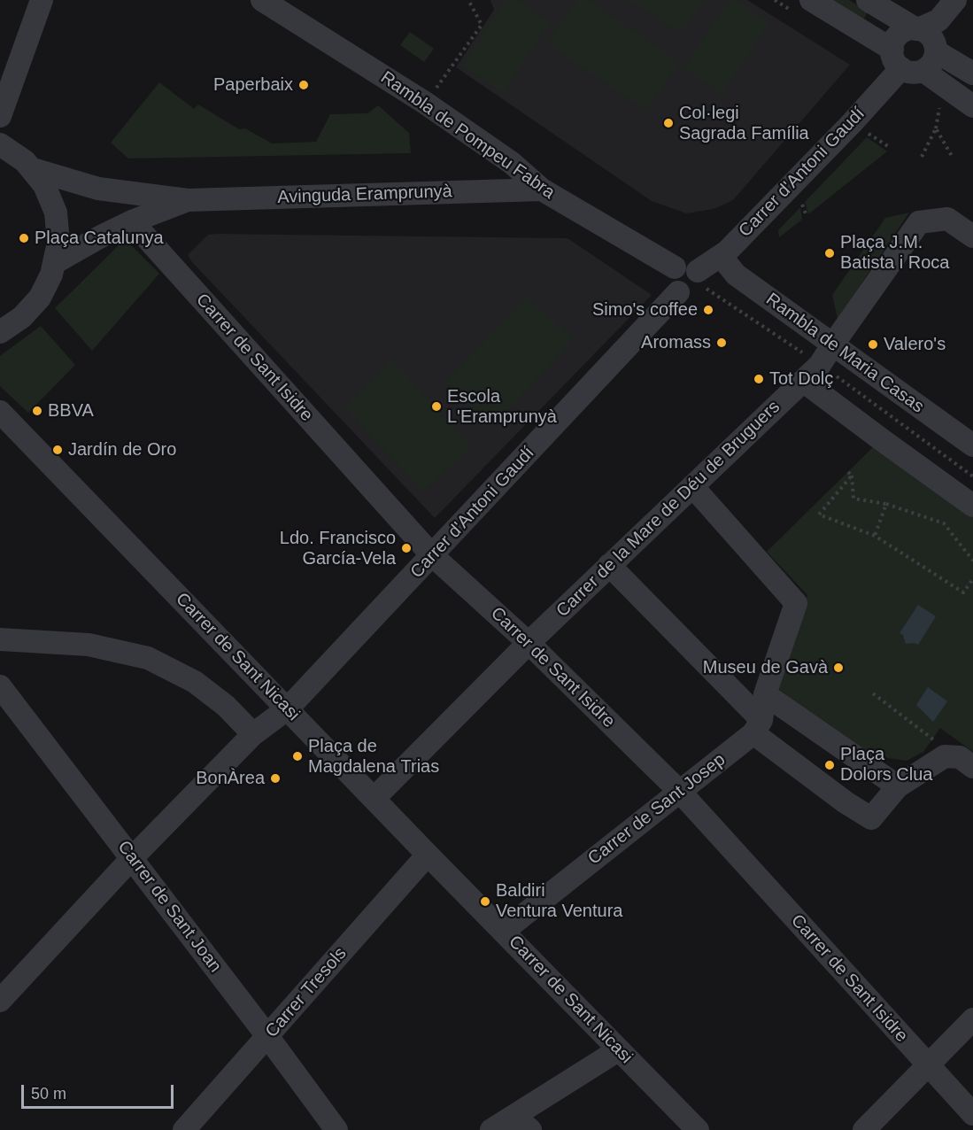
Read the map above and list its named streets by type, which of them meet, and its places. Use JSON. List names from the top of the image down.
{
  "streets": {
    "street": [
      "Rambla de Pompeu Fabra",
      "Carrer d'Antoni Gaudí",
      "Avinguda Eramprunyà",
      "Rambla de Maria Casas",
      "Carrer de Sant Isidre",
      "Carrer de la Mare de Déu de Bruguers",
      "Carrer de Sant Nicasi",
      "Carrer de Sant Josep",
      "Carrer de Sant Joan",
      "Carrer Tresols"
    ]
  },
  "crossings": [
    ["Rambla de Pompeu Fabra", "Carrer d'Antoni Gaudí"],
    ["Rambla de Pompeu Fabra", "Avinguda Eramprunyà"],
    ["Carrer d'Antoni Gaudí", "Rambla de Maria Casas"],
    ["Carrer d'Antoni Gaudí", "Carrer de Sant Isidre"],
    ["Carrer d'Antoni Gaudí", "Carrer de Sant Nicasi"],
    ["Rambla de Maria Casas", "Carrer de la Mare de Déu de Bruguers"],
    ["Carrer de Sant Isidre", "Carrer de la Mare de Déu de Bruguers"],
    ["Carrer de Sant Isidre", "Carrer de Sant Josep"],
    ["Carrer de la Mare de Déu de Bruguers", "Carrer de Sant Nicasi"],
    ["Carrer de Sant Nicasi", "Carrer de Sant Josep"],
    ["Carrer de Sant Nicasi", "Carrer Tresols"],
    ["Carrer de Sant Joan", "Carrer Tresols"]
  ],
  "places": [
    "Paperbaix",
    "Col·legi Sagrada Família",
    "Plaça Catalunya",
    "Plaça J.M. Batista i Roca",
    "Simo's coffee",
    "Aromass",
    "Valero's",
    "Tot Dolç",
    "Escola L'Eramprunyà",
    "BBVA",
    "Jardín de Oro",
    "Ldo. Francisco García-Vela",
    "Museu de Gavà",
    "Plaça de Magdalena Trias",
    "Plaça Dolors Clua",
    "BonÀrea",
    "Baldiri Ventura Ventura"
  ],
  "scale_bar": "50 m"
}
